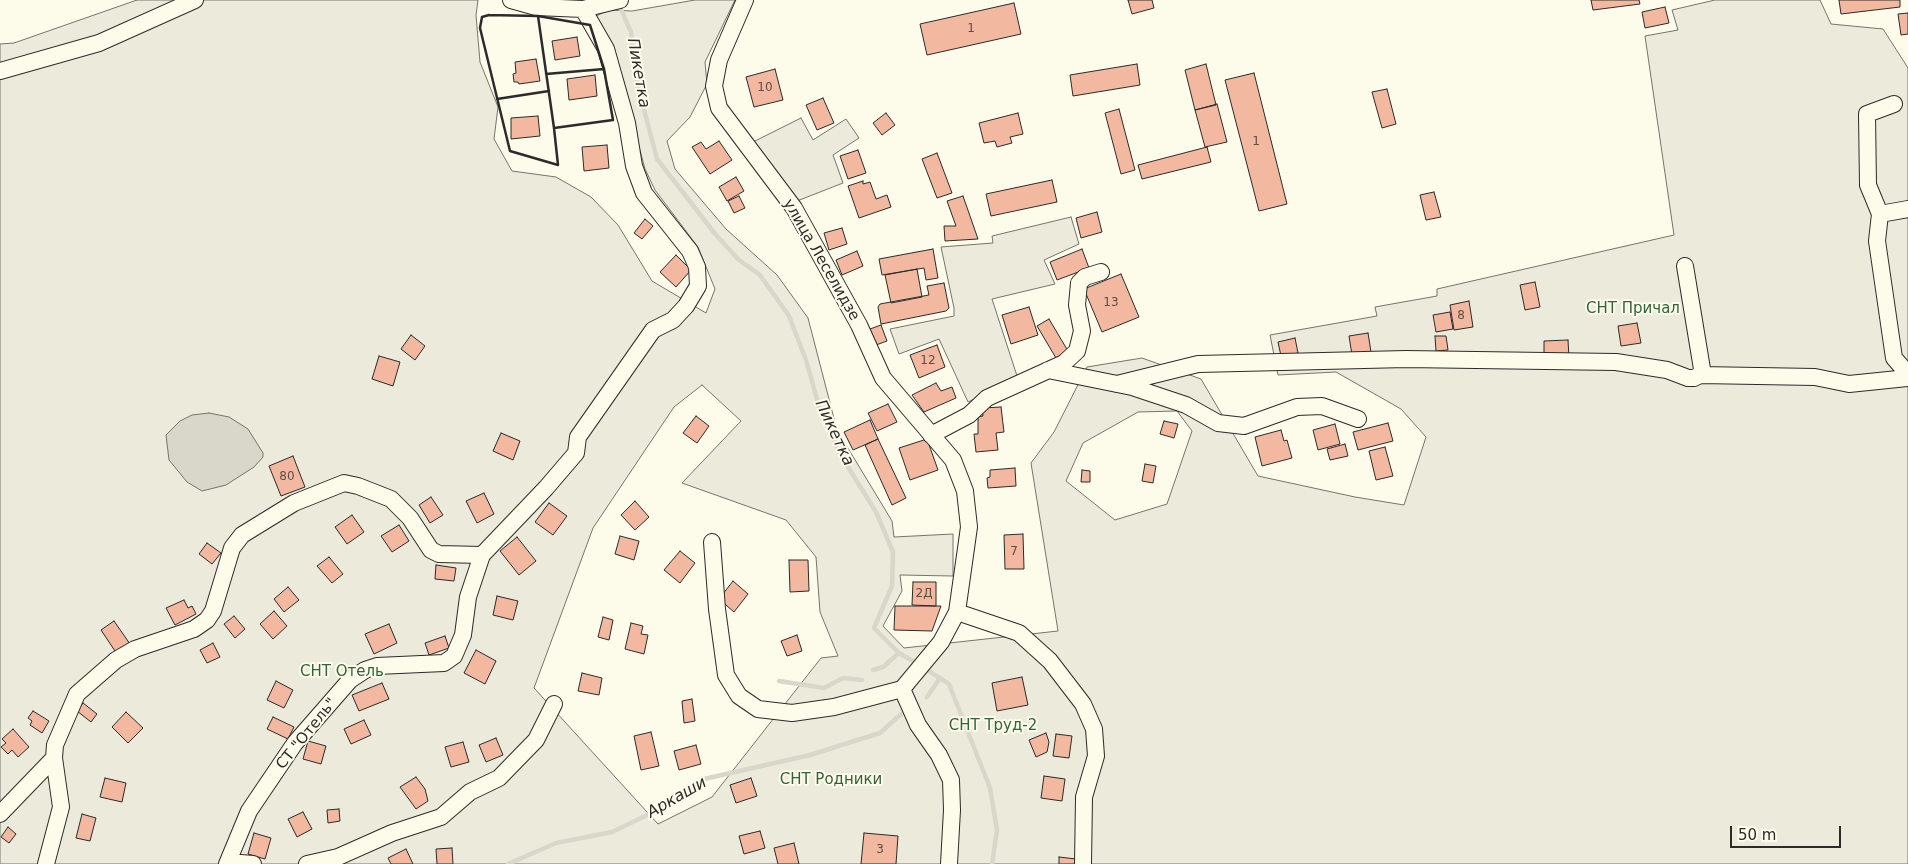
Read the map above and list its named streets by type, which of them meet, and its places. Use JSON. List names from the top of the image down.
{
  "streets": {
    "street": ["улица Леселидзе", "СТ \"Отель\""]
  },
  "water": ["Пикетка", "Аркаши"],
  "parks": [
    "СНТ Причал",
    "СНТ Отель",
    "СНТ Труд-2",
    "СНТ Родники"
  ],
  "house_numbers": [
    "1",
    "10",
    "1",
    "13",
    "8",
    "12",
    "80",
    "7",
    "2Д",
    "3"
  ],
  "scale_bar": "50 m"
}
